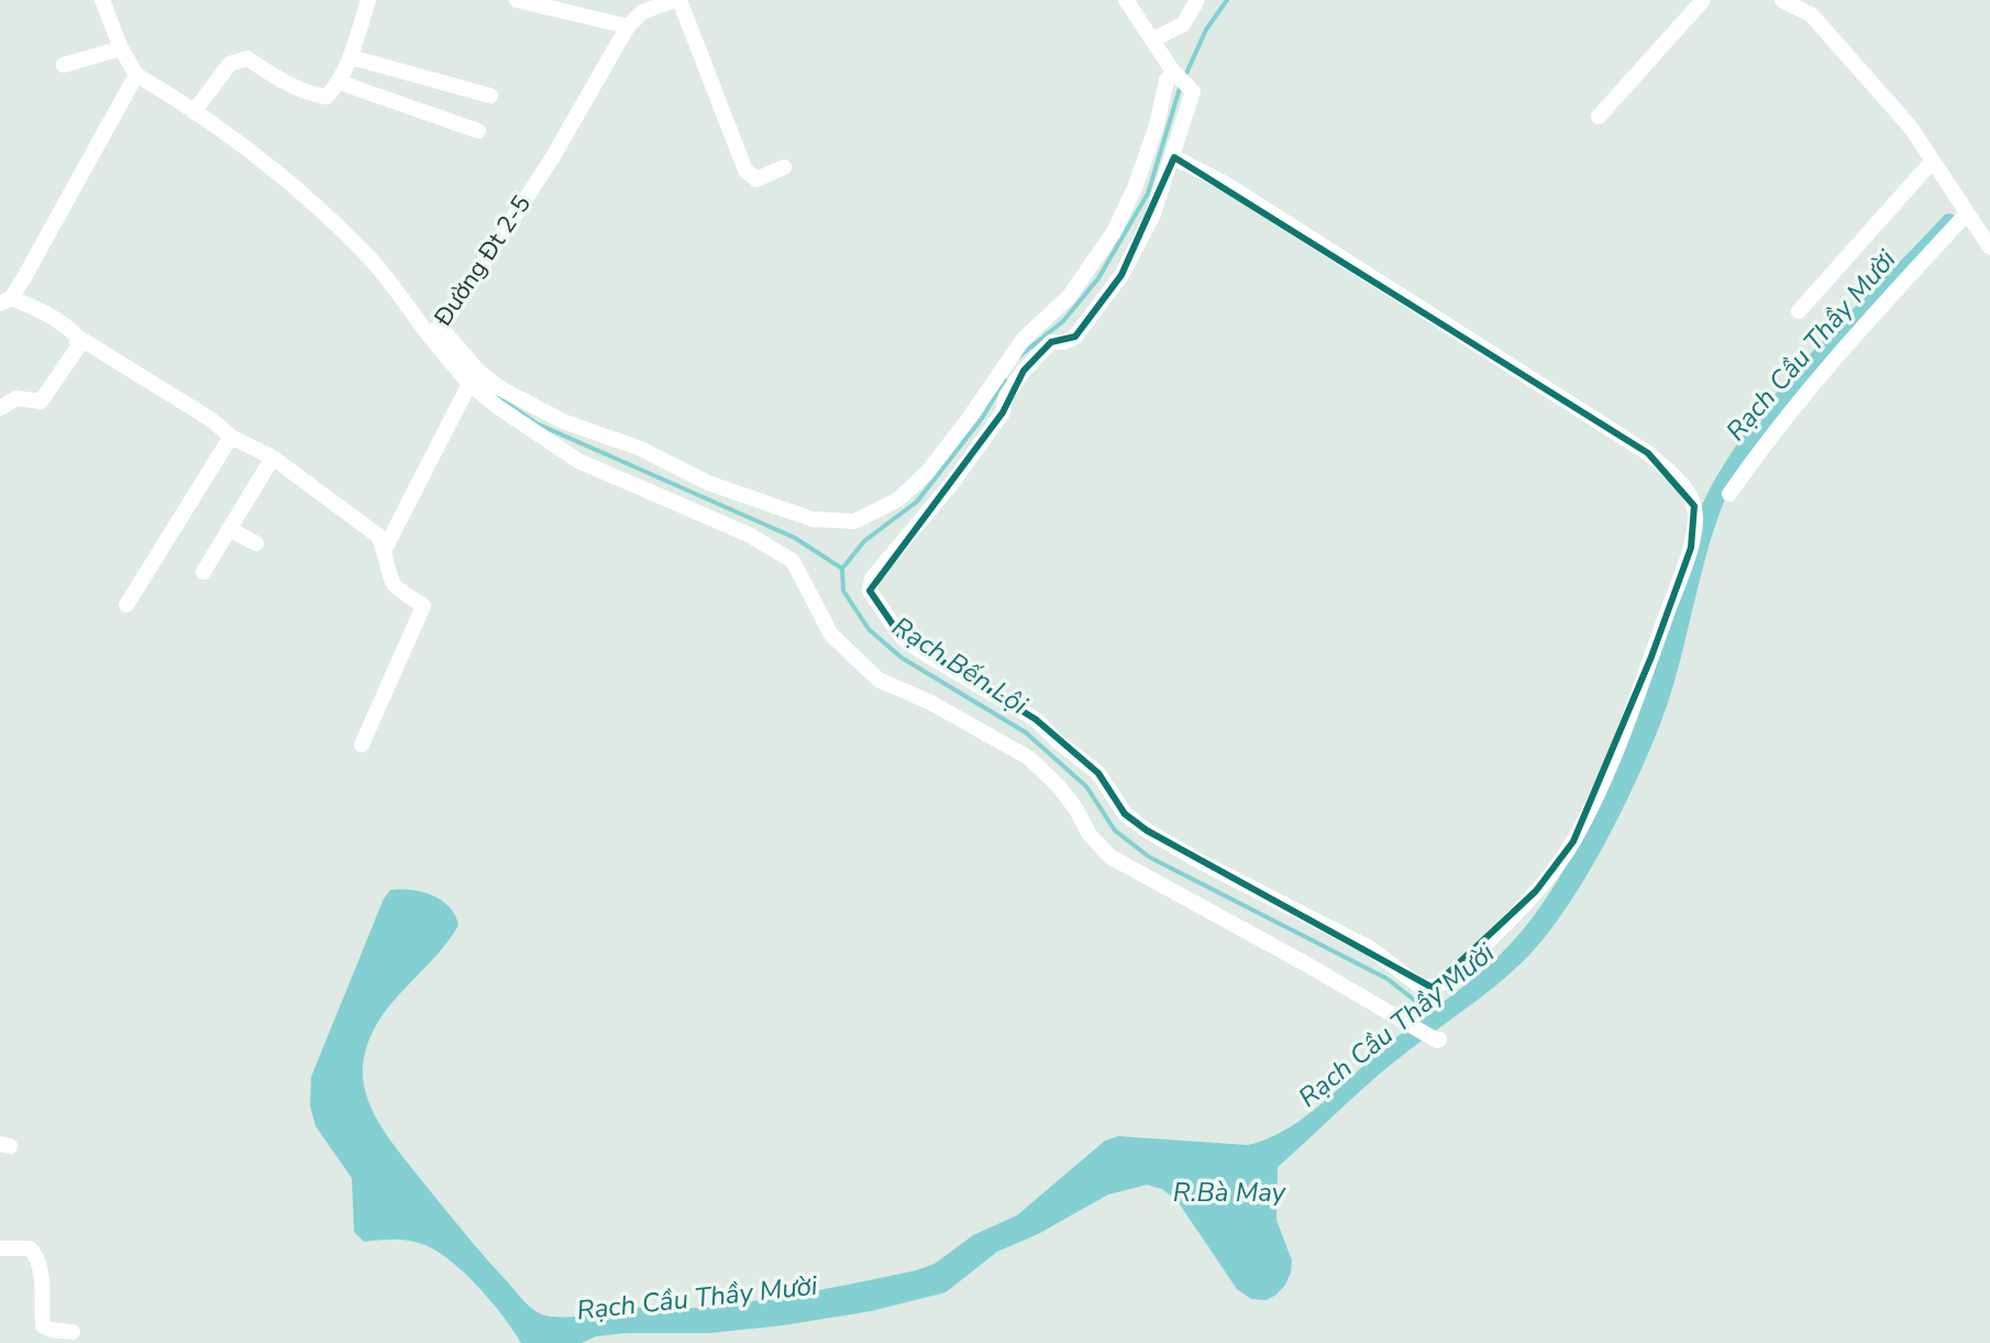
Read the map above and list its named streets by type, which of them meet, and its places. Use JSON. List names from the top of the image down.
{
  "streets": {
    "street": ["Đường Đt 2-5"]
  },
  "water": ["Rạch Cầu Thầy Mười", "Rạch Bến Lội", "R.Bà May"]
}
